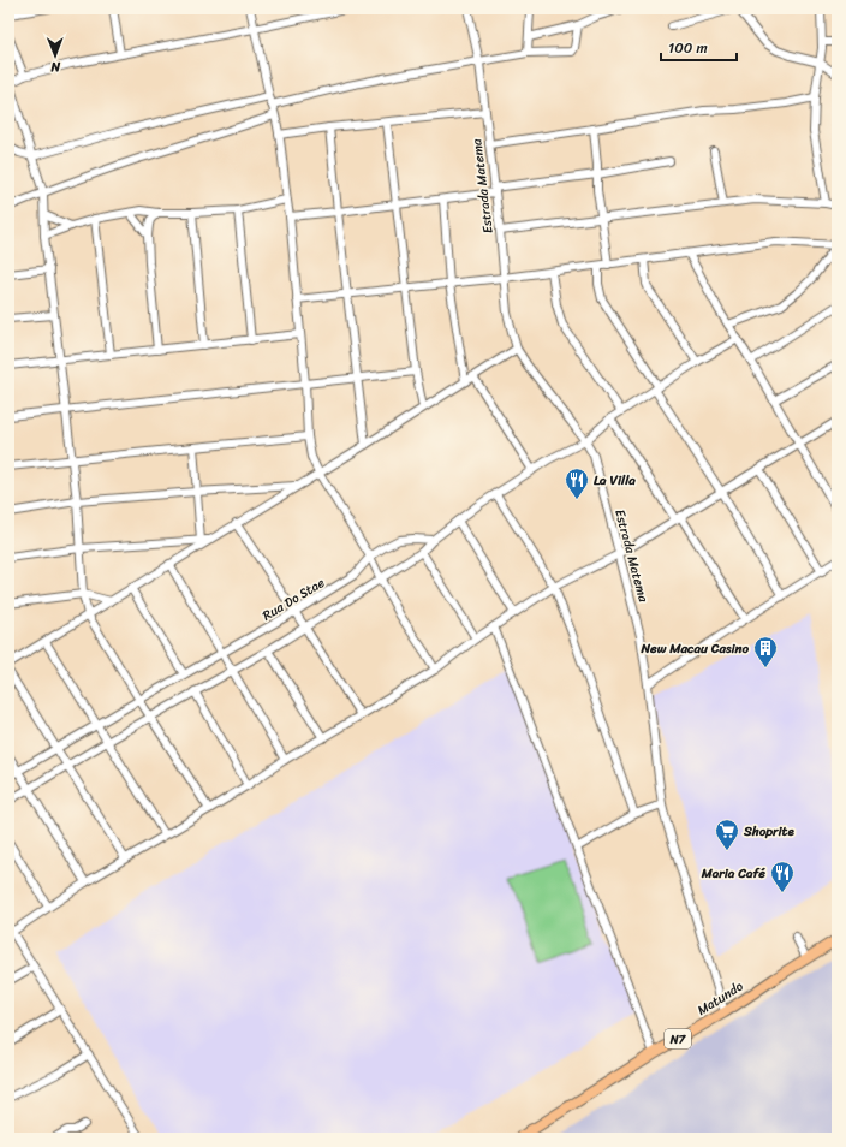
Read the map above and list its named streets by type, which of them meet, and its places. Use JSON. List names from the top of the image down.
{
  "streets": {
    "main road": ["Matundo", "N7"],
    "street": ["Estrada Matema", "Rua Do Stae"]
  },
  "crossings": [
    ["Estrada Matema", "Matundo"]
  ],
  "places": {
    "restaurant": ["La Villa", "Maria Café"],
    "building": ["New Macau Casino"],
    "supermarket": ["Shoprite"]
  },
  "scale_bar": "100 m",
  "north": "bottom"
}
